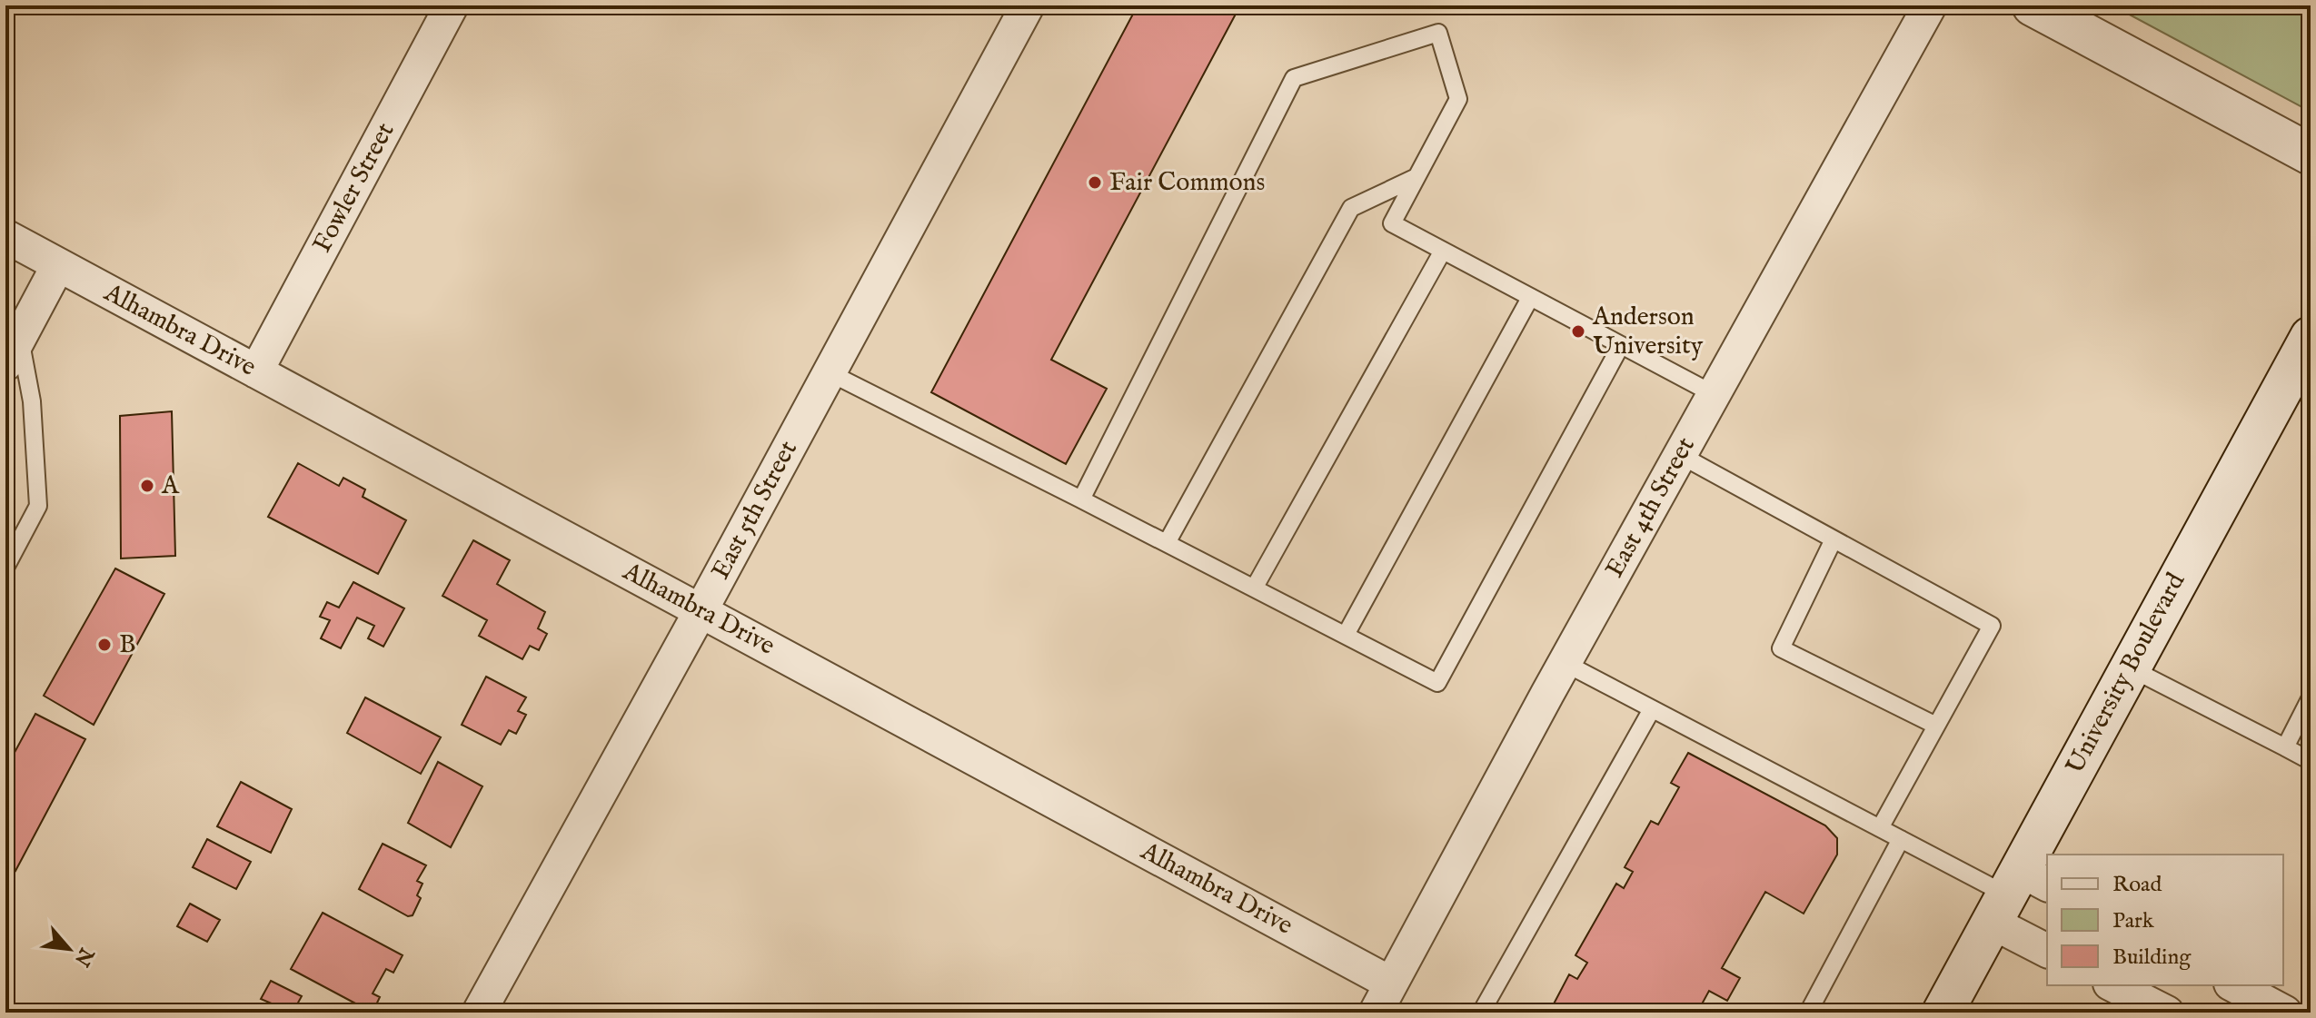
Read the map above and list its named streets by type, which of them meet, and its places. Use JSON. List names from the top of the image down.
{
  "streets": {
    "main road": ["University Boulevard"],
    "street": [
      "Fowler Street",
      "Alhambra Drive",
      "East 4th Street",
      "East 5th Street"
    ]
  },
  "crossings": [
    ["Fowler Street", "Alhambra Drive"],
    ["Alhambra Drive", "East 4th Street"],
    ["Alhambra Drive", "East 5th Street"]
  ],
  "places": [
    "Fair Commons",
    "Anderson University",
    "A",
    "B"
  ],
  "legend": ["Road", "Park", "Building"],
  "north": "bottom right"
}
